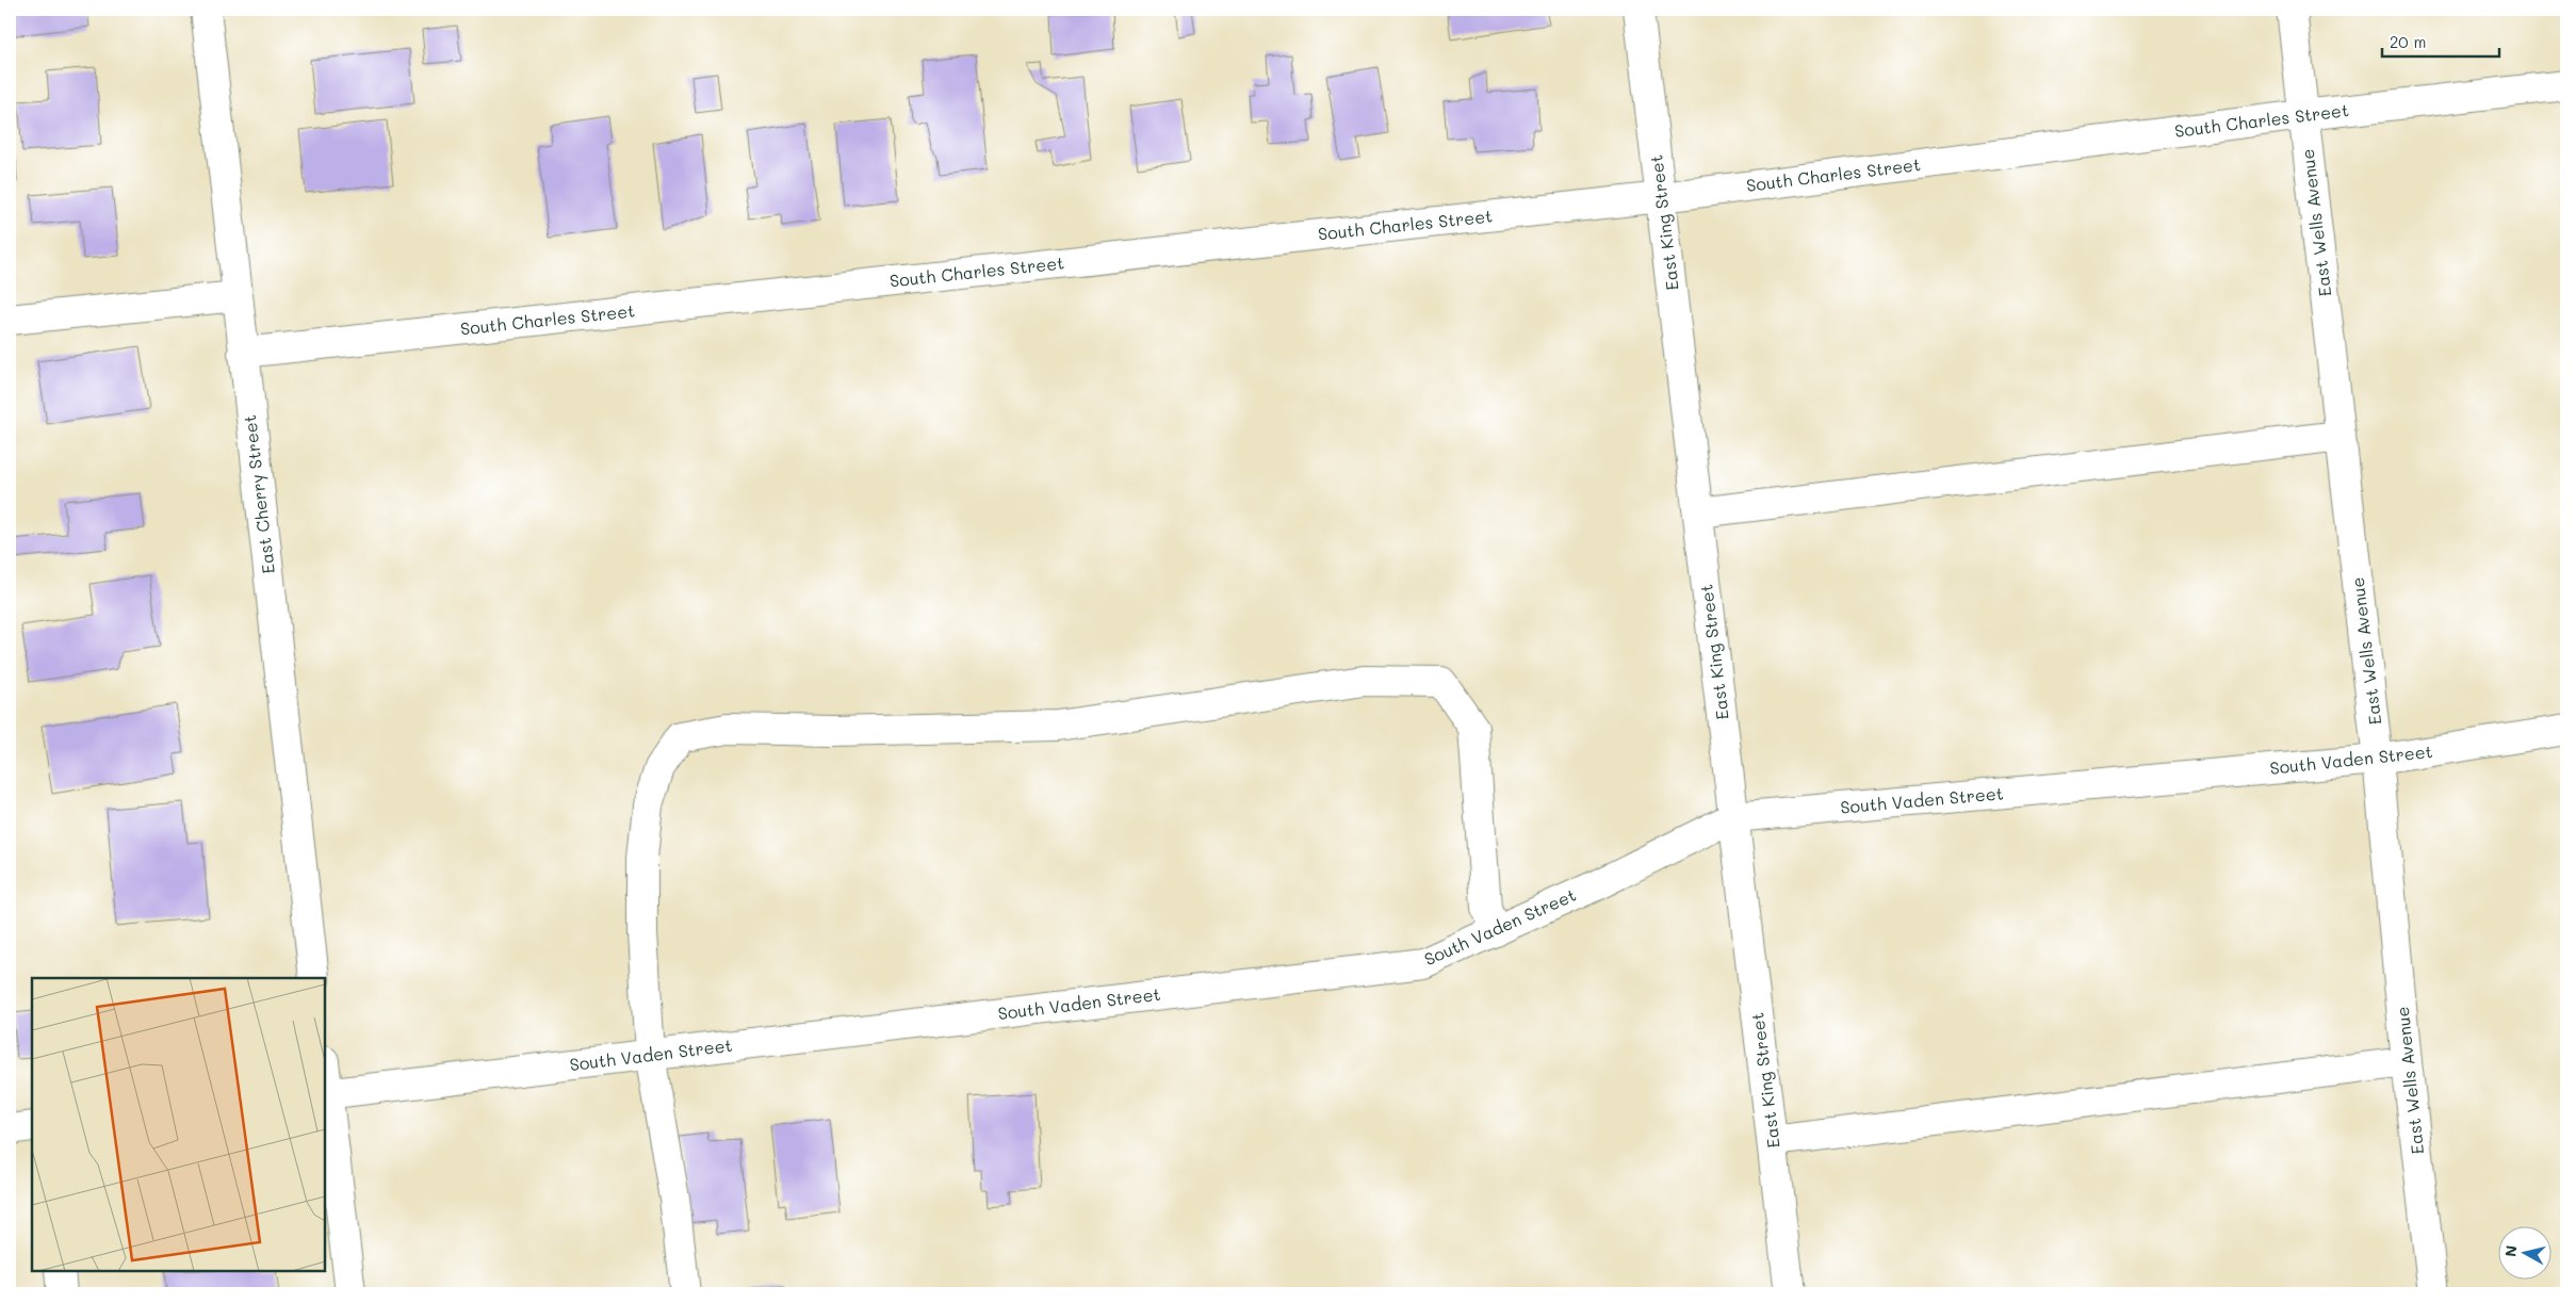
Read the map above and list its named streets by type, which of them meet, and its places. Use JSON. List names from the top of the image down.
{
  "streets": {
    "street": [
      "South Charles Street",
      "East King Street",
      "East Wells Avenue",
      "East Cherry Street",
      "South Vaden Street"
    ]
  },
  "crossings": [
    ["South Charles Street", "East King Street"],
    ["South Charles Street", "East Wells Avenue"],
    ["South Charles Street", "East Cherry Street"],
    ["East King Street", "South Vaden Street"],
    ["East Wells Avenue", "South Vaden Street"]
  ],
  "scale_bar": "20 m",
  "north": "left"
}
